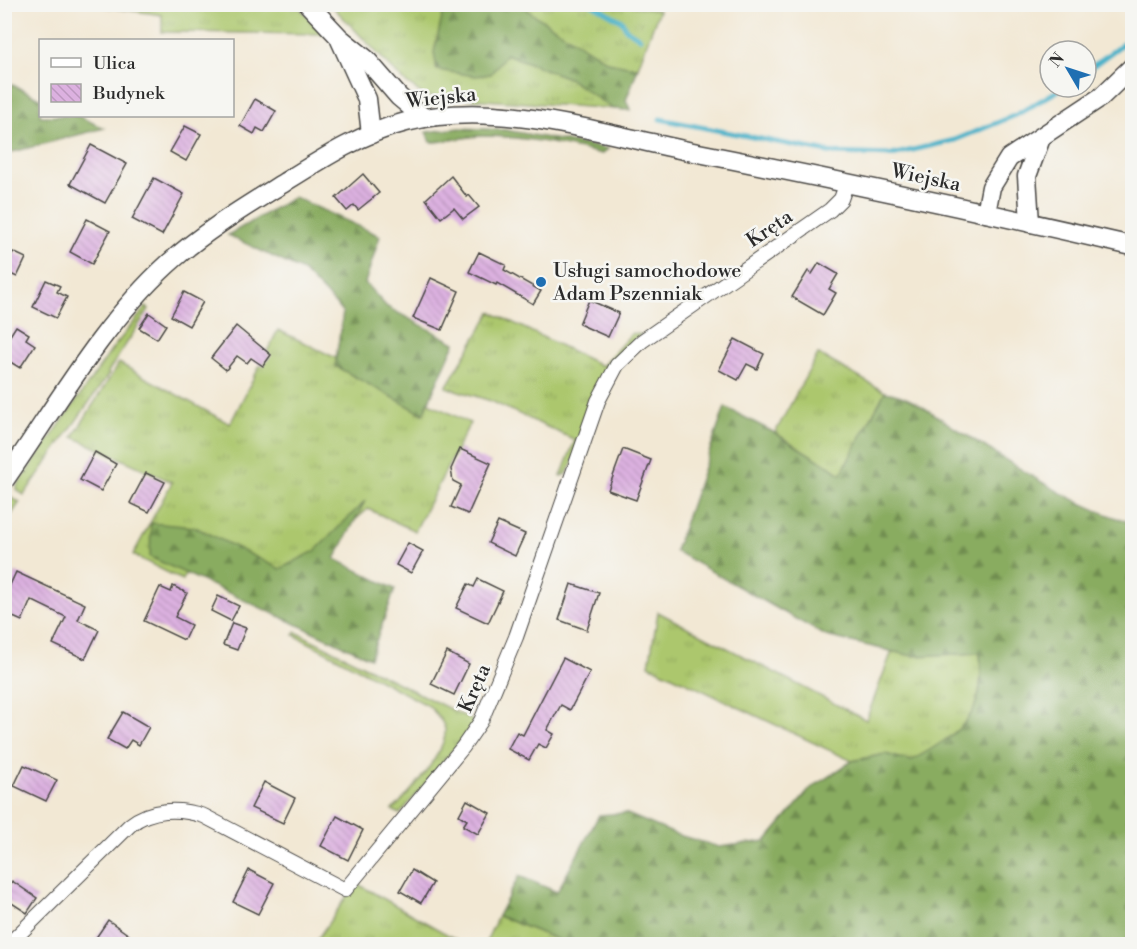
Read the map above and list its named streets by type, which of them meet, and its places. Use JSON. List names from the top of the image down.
{
  "streets": {
    "street": ["Wiejska", "Kręta"]
  },
  "crossings": [
    ["Wiejska", "Kręta"]
  ],
  "places": ["Usługi samochodowe Adam Pszenniak"],
  "legend": ["Ulica", "Budynek"],
  "north": "top left"
}
